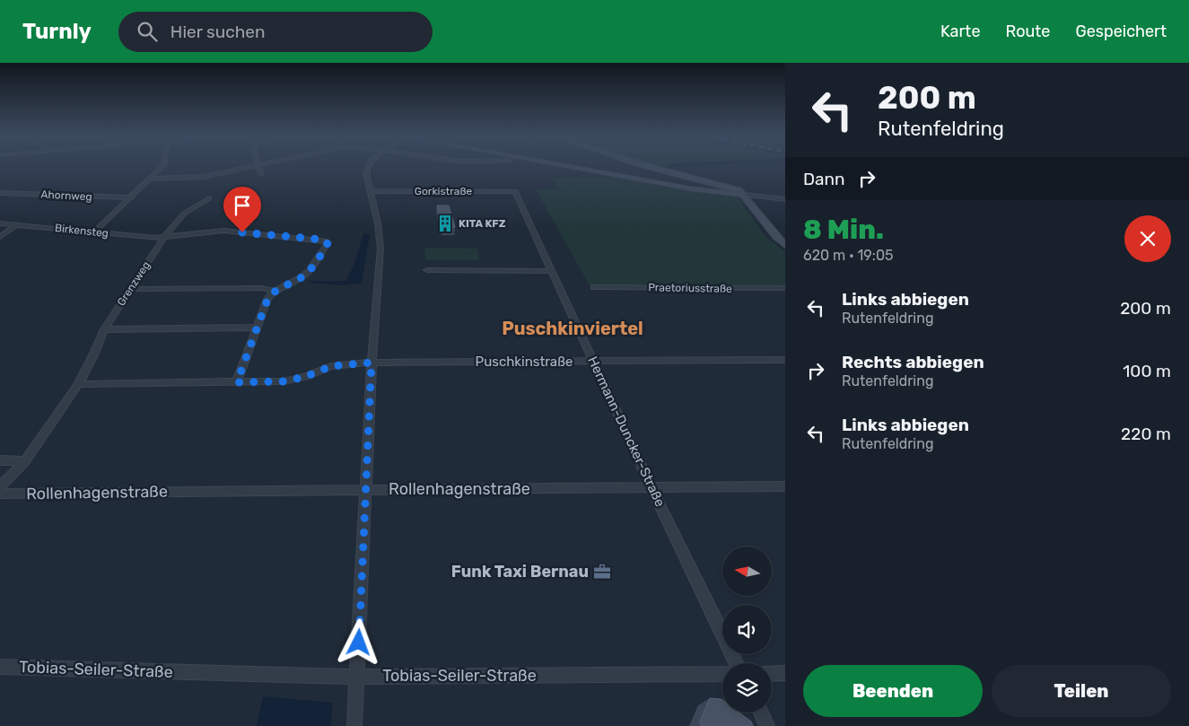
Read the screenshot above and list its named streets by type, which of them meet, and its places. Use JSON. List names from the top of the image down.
{
  "streets": {
    "street": [
      "Gorkistraße",
      "Ahornweg",
      "Birkensteg",
      "Grenzweg",
      "Praetoriusstraße",
      "Puschkinstraße",
      "Hermann-Duncker-Straße",
      "Rollenhagenstraße",
      "Tobias-Seiler-Straße"
    ]
  },
  "crossings": [
    ["Gorkistraße", "Hermann-Duncker-Straße"],
    ["Birkensteg", "Grenzweg"],
    ["Puschkinstraße", "Hermann-Duncker-Straße"],
    ["Hermann-Duncker-Straße", "Rollenhagenstraße"]
  ],
  "districts": ["Puschkinviertel"],
  "places": {
    "building": ["KITA KFZ"],
    "office": ["Funk Taxi Bernau"]
  },
  "north": "left",
  "page": {
    "header": "Turnly",
    "search": "Hier suchen",
    "nav": ["Karte", "Route", "Gespeichert"],
    "turn": ["200 m", "Rutenfeldring"],
    "then": "Dann",
    "heading": ["8 Min.", "620 m · 19:05"],
    "list": [
      {
        "name": "Links abbiegen",
        "note": "Rutenfeldring",
        "value": "200 m"
      },
      {
        "name": "Rechts abbiegen",
        "note": "Rutenfeldring",
        "value": "100 m"
      },
      {
        "name": "Links abbiegen",
        "note": "Rutenfeldring",
        "value": "220 m"
      }
    ],
    "buttons": ["Beenden", "Teilen"]
  }
}
